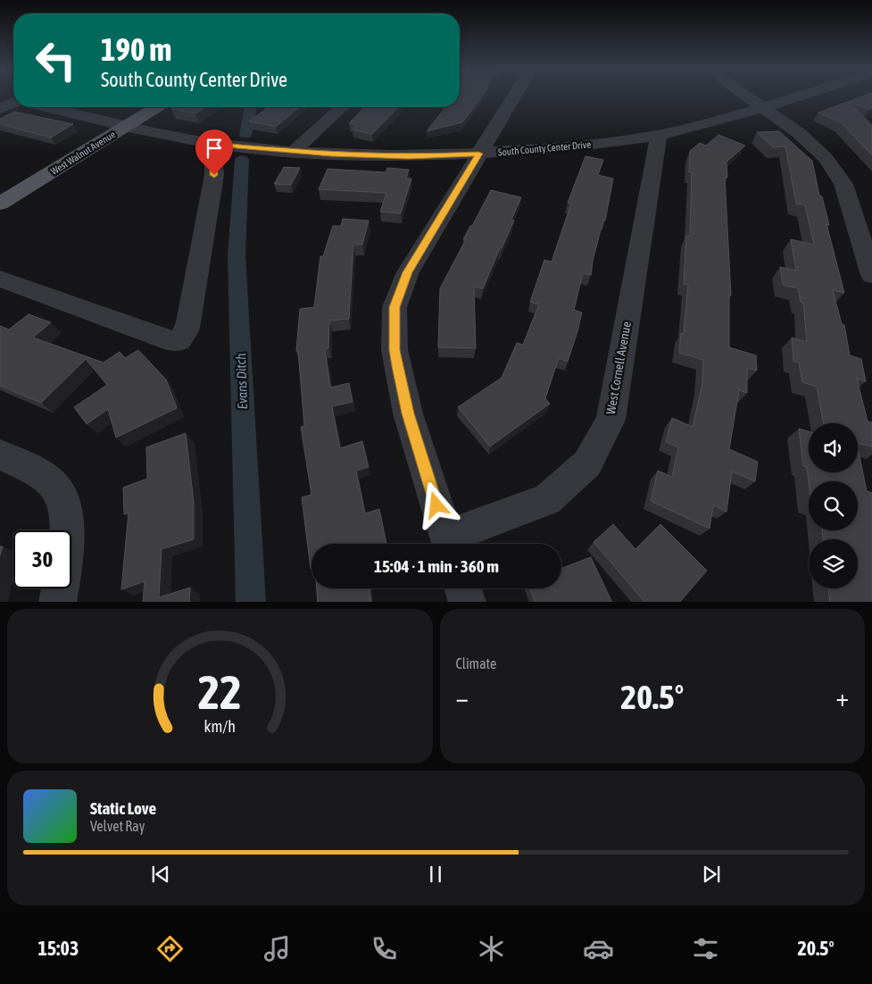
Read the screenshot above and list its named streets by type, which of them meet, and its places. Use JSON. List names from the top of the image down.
{
  "streets": {
    "main road": ["West Walnut Avenue"],
    "street": ["South County Center Drive", "West Cornell Avenue"]
  },
  "crossings": [
    ["South County Center Drive", "West Walnut Avenue"],
    ["South County Center Drive", "West Cornell Avenue"]
  ],
  "water": ["Evans Ditch"],
  "page": {
    "turn": ["190 m", "South County Center Drive"],
    "limit": "30",
    "trip": "15:04 · 1 min · 360 m",
    "tile": "Climate",
    "heat": ["−", "20.5°", "+"],
    "song": ["Static Love", "Velvet Ray"],
    "tabs": ["15:03", "20.5°"],
    "gauge": ["22", "km/h"]
  }
}
